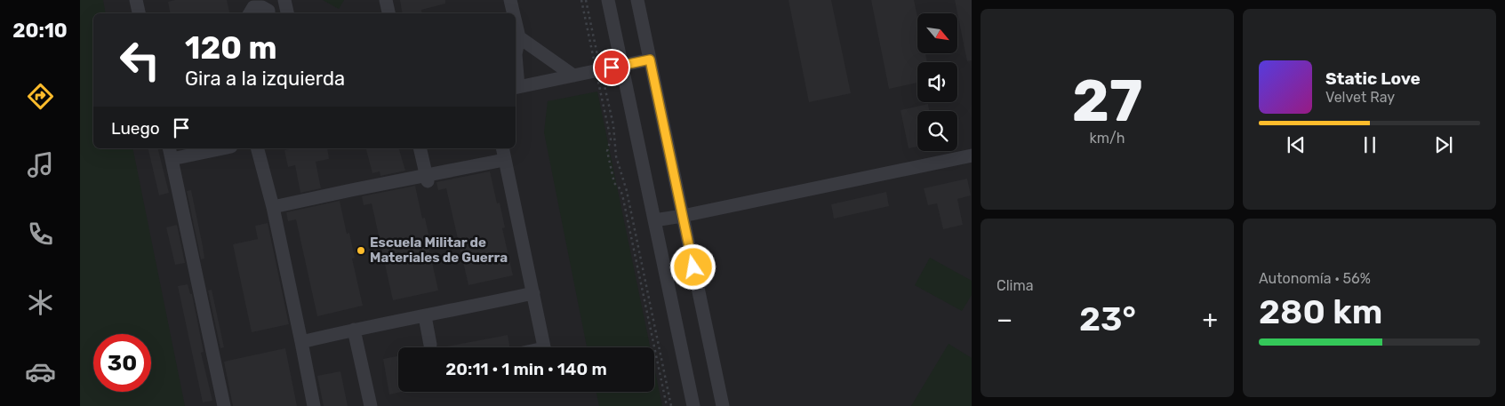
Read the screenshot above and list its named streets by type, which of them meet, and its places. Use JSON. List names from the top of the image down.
{
  "places": ["Escuela Militar de Materiales de Guerra"],
  "north": "bottom right",
  "page": {
    "tabs": "20:10",
    "tile": [
      ["27", "km/h"],
      "Clima",
      ["Autonomía · 56%", "280 km"]
    ],
    "turn": ["120 m", "Gira a la izquierda"],
    "song": ["Static Love", "Velvet Ray"],
    "then": "Luego",
    "heat": ["−", "23°", "+"],
    "limit": "30",
    "trip": "20:11 · 1 min · 140 m"
  }
}
